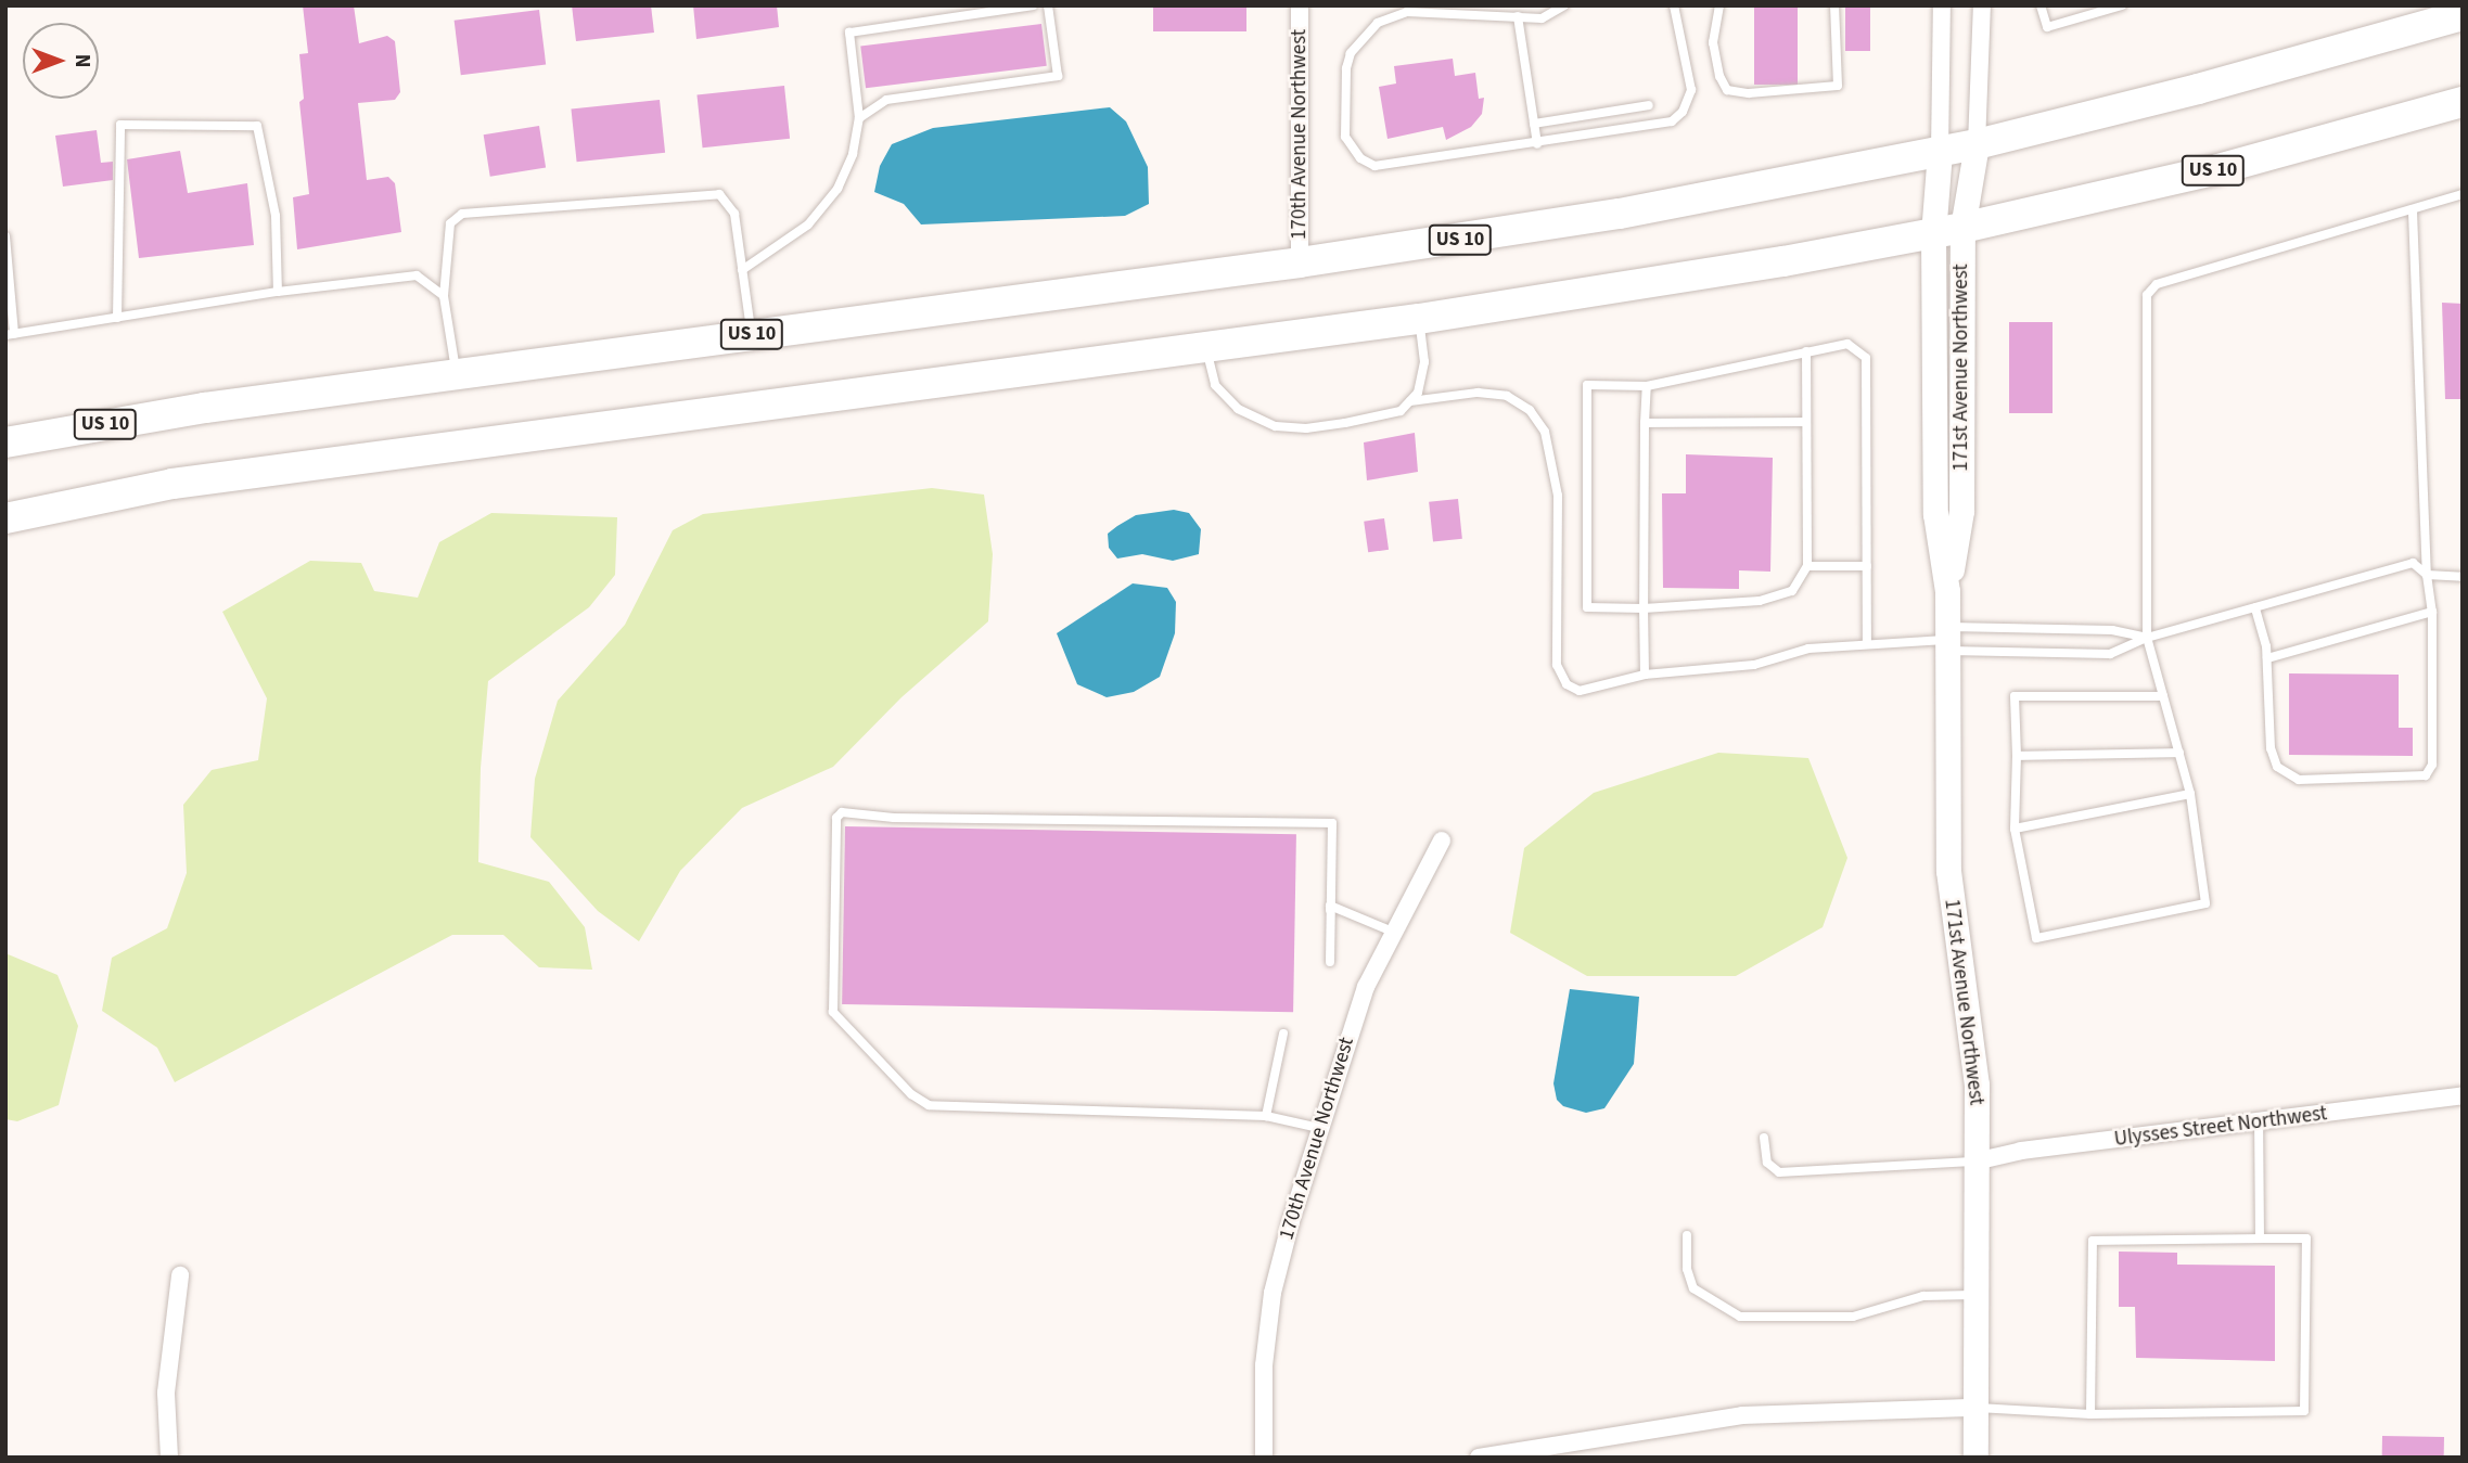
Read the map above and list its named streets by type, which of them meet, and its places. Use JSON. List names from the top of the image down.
{
  "streets": {
    "highway": ["US 10"],
    "street": ["170th Avenue Northwest", "171st Avenue Northwest", "Ulysses Street Northwest"]
  },
  "crossings": [
    ["170th Avenue Northwest", "US 10"],
    ["US 10", "171st Avenue Northwest"],
    ["171st Avenue Northwest", "Ulysses Street Northwest"]
  ],
  "north": "right"
}
